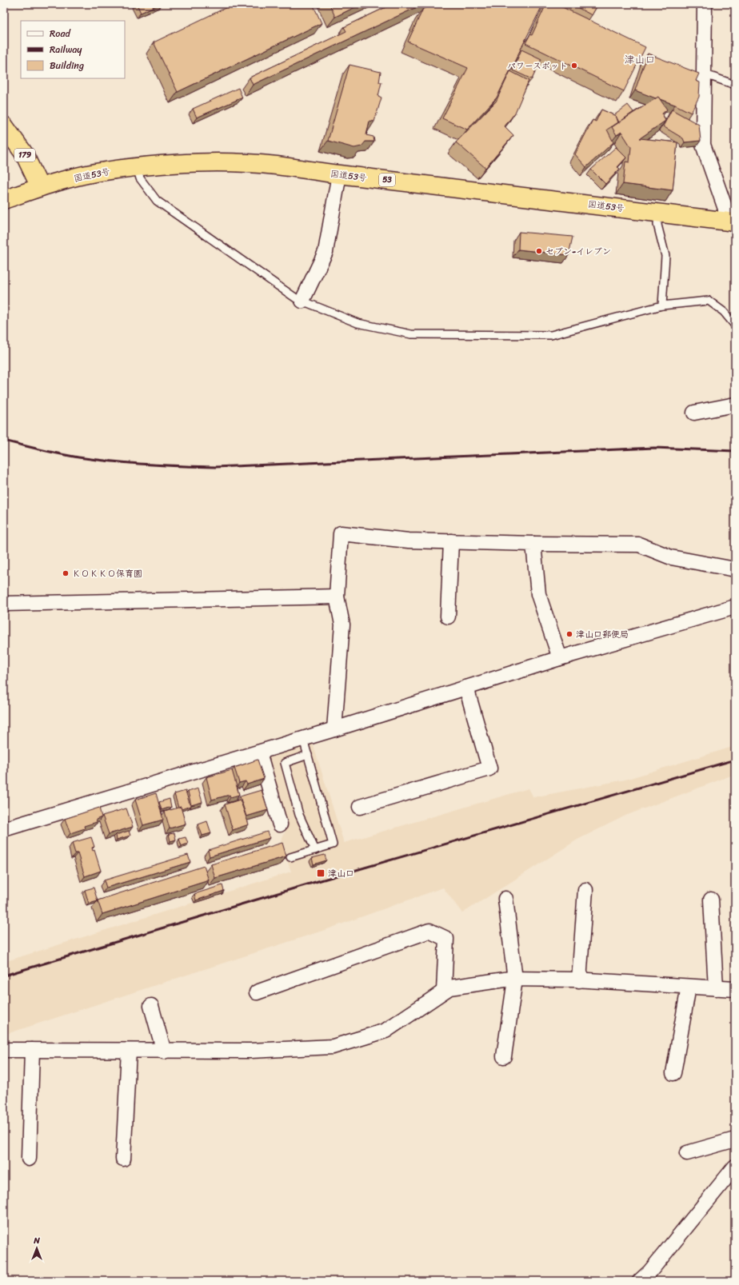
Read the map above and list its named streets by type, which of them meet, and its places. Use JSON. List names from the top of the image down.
{
  "streets": {
    "highway": ["179", "国道53号", "53"]
  },
  "crossings": [
    ["179", "国道53号"]
  ],
  "districts": ["津山口"],
  "places": {
    "other": [
      "パワースポット",
      "セブン-イレブン",
      "ＫＯＫＫＯ保育園",
      "津山口郵便局"
    ],
    "transit": ["津山口"]
  },
  "legend": ["Road", "Railway", "Building"],
  "north": "top"
}
